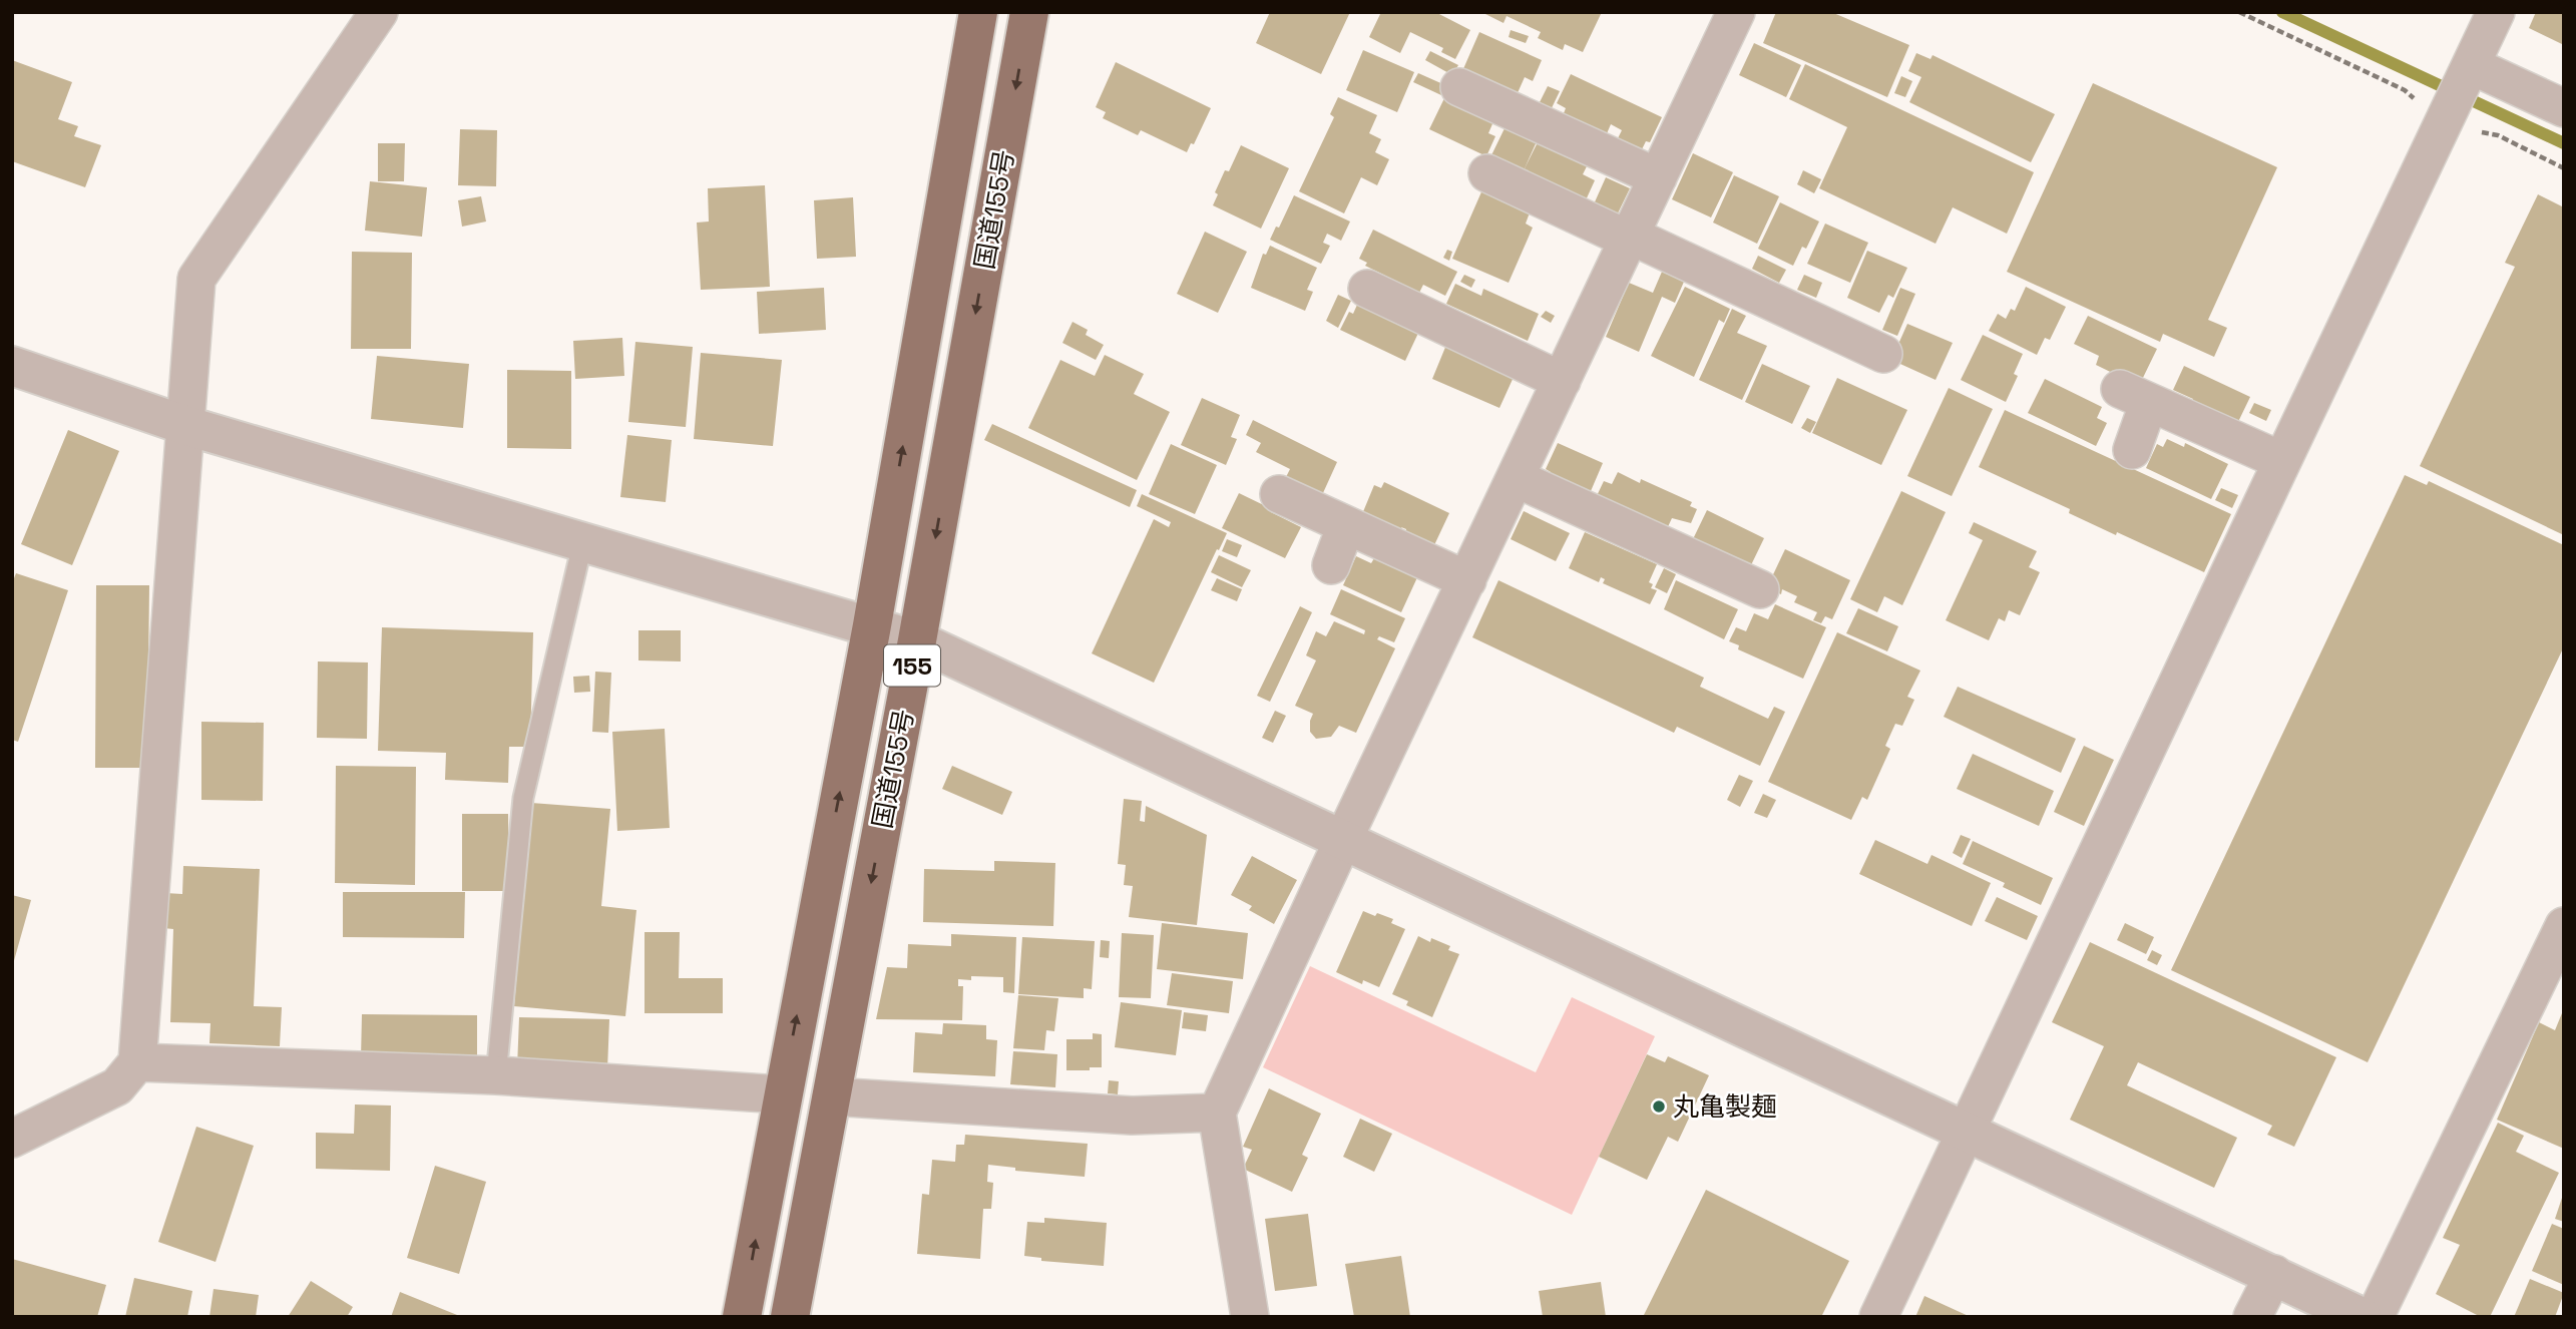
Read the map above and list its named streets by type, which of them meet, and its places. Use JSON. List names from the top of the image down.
{
  "streets": {
    "highway": ["国道155号", "155"]
  },
  "places": ["丸亀製麺"]
}
